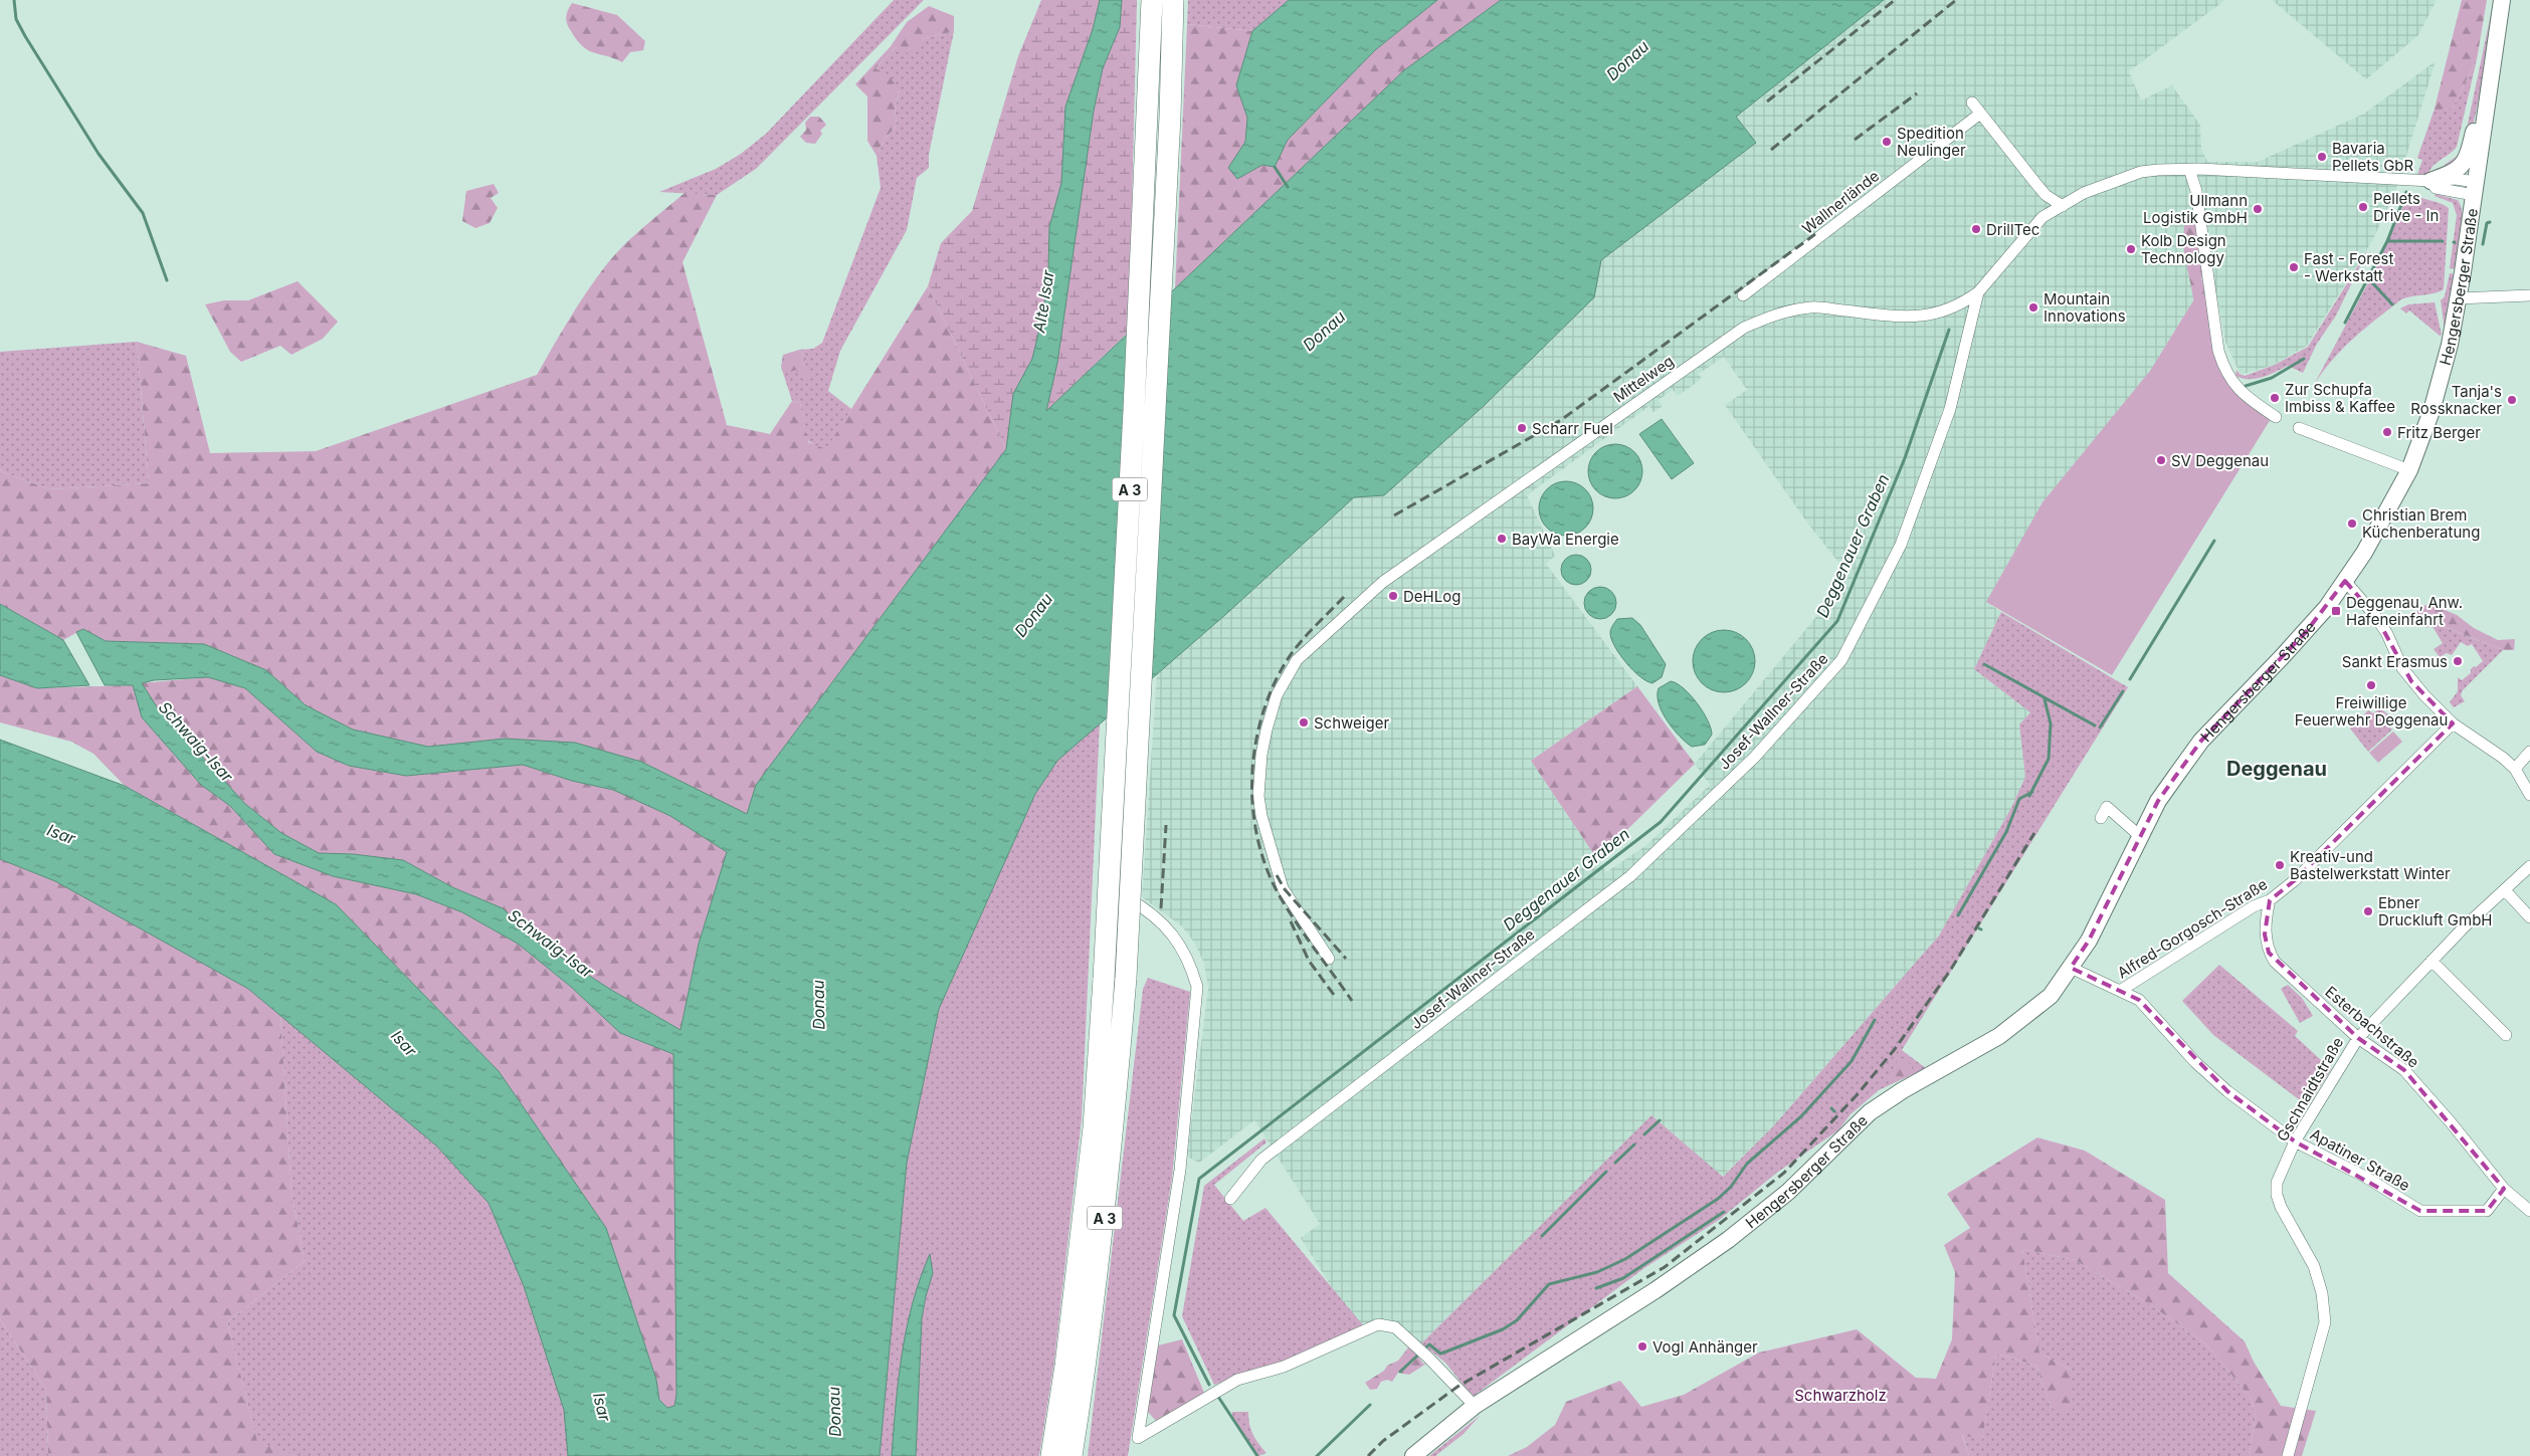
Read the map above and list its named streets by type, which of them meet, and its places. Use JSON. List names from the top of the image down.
{
  "streets": {
    "highway": ["A 3"],
    "main road": ["Hengersberger Straße"],
    "street": [
      "Wallnerlände",
      "Mittelweg",
      "Josef-Wallner-Straße",
      "Alfred-Gorgosch-Straße",
      "Esterbachstraße",
      "Gschnaidtstraße",
      "Apatiner Straße"
    ]
  },
  "crossings": [
    ["Hengersberger Straße", "Josef-Wallner-Straße"],
    ["Hengersberger Straße", "Apatiner Straße"],
    ["Mittelweg", "Josef-Wallner-Straße"],
    ["Alfred-Gorgosch-Straße", "Esterbachstraße"],
    ["Alfred-Gorgosch-Straße", "Apatiner Straße"],
    ["Esterbachstraße", "Gschnaidtstraße"],
    ["Esterbachstraße", "Apatiner Straße"],
    ["Gschnaidtstraße", "Apatiner Straße"]
  ],
  "districts": ["Deggenau"],
  "water": [
    "Donau",
    "Alte Isar",
    "Deggenauer Graben",
    "Schwaig-Isar",
    "Isar"
  ],
  "parks": ["Schwarzholz"],
  "places": {
    "other": [
      "Spedition Neulinger",
      "Bavaria Pellets GbR",
      "Pellets Drive - In",
      "Ullmann Logistik GmbH",
      "DrillTec",
      "Kolb Design Technology",
      "Fast - Forest - Werkstatt",
      "Mountain Innovations",
      "Zur Schupfa Imbiss & Kaffee",
      "Tanja's Rossknacker",
      "Scharr Fuel",
      "Fritz Berger",
      "SV Deggenau",
      "Christian Brem Küchenberatung",
      "BayWa Energie",
      "DeHLog",
      "Sankt Erasmus",
      "Freiwillige Feuerwehr Deggenau",
      "Schweiger",
      "Kreativ-und Bastelwerkstatt Winter",
      "Ebner Druckluft GmbH",
      "Vogl Anhänger"
    ],
    "transit": ["Deggenau, Anw. Hafeneinfahrt"]
  }
}
